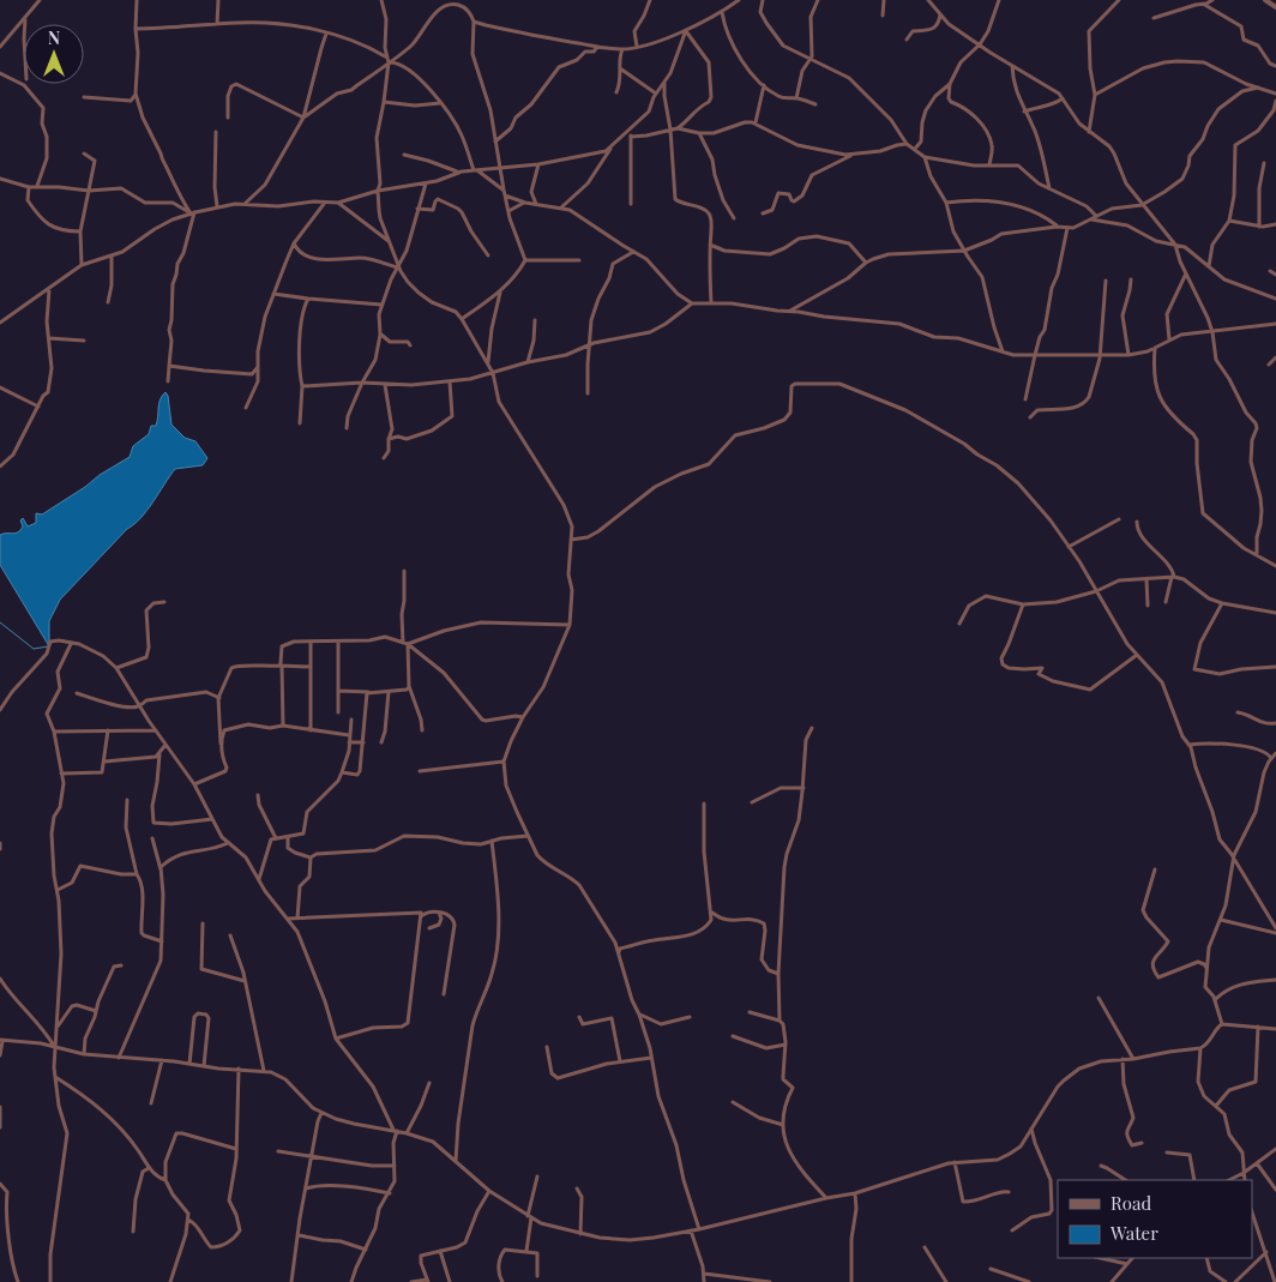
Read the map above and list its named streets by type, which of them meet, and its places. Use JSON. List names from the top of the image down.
{
  "legend": ["Road", "Water"],
  "north": "top"
}
